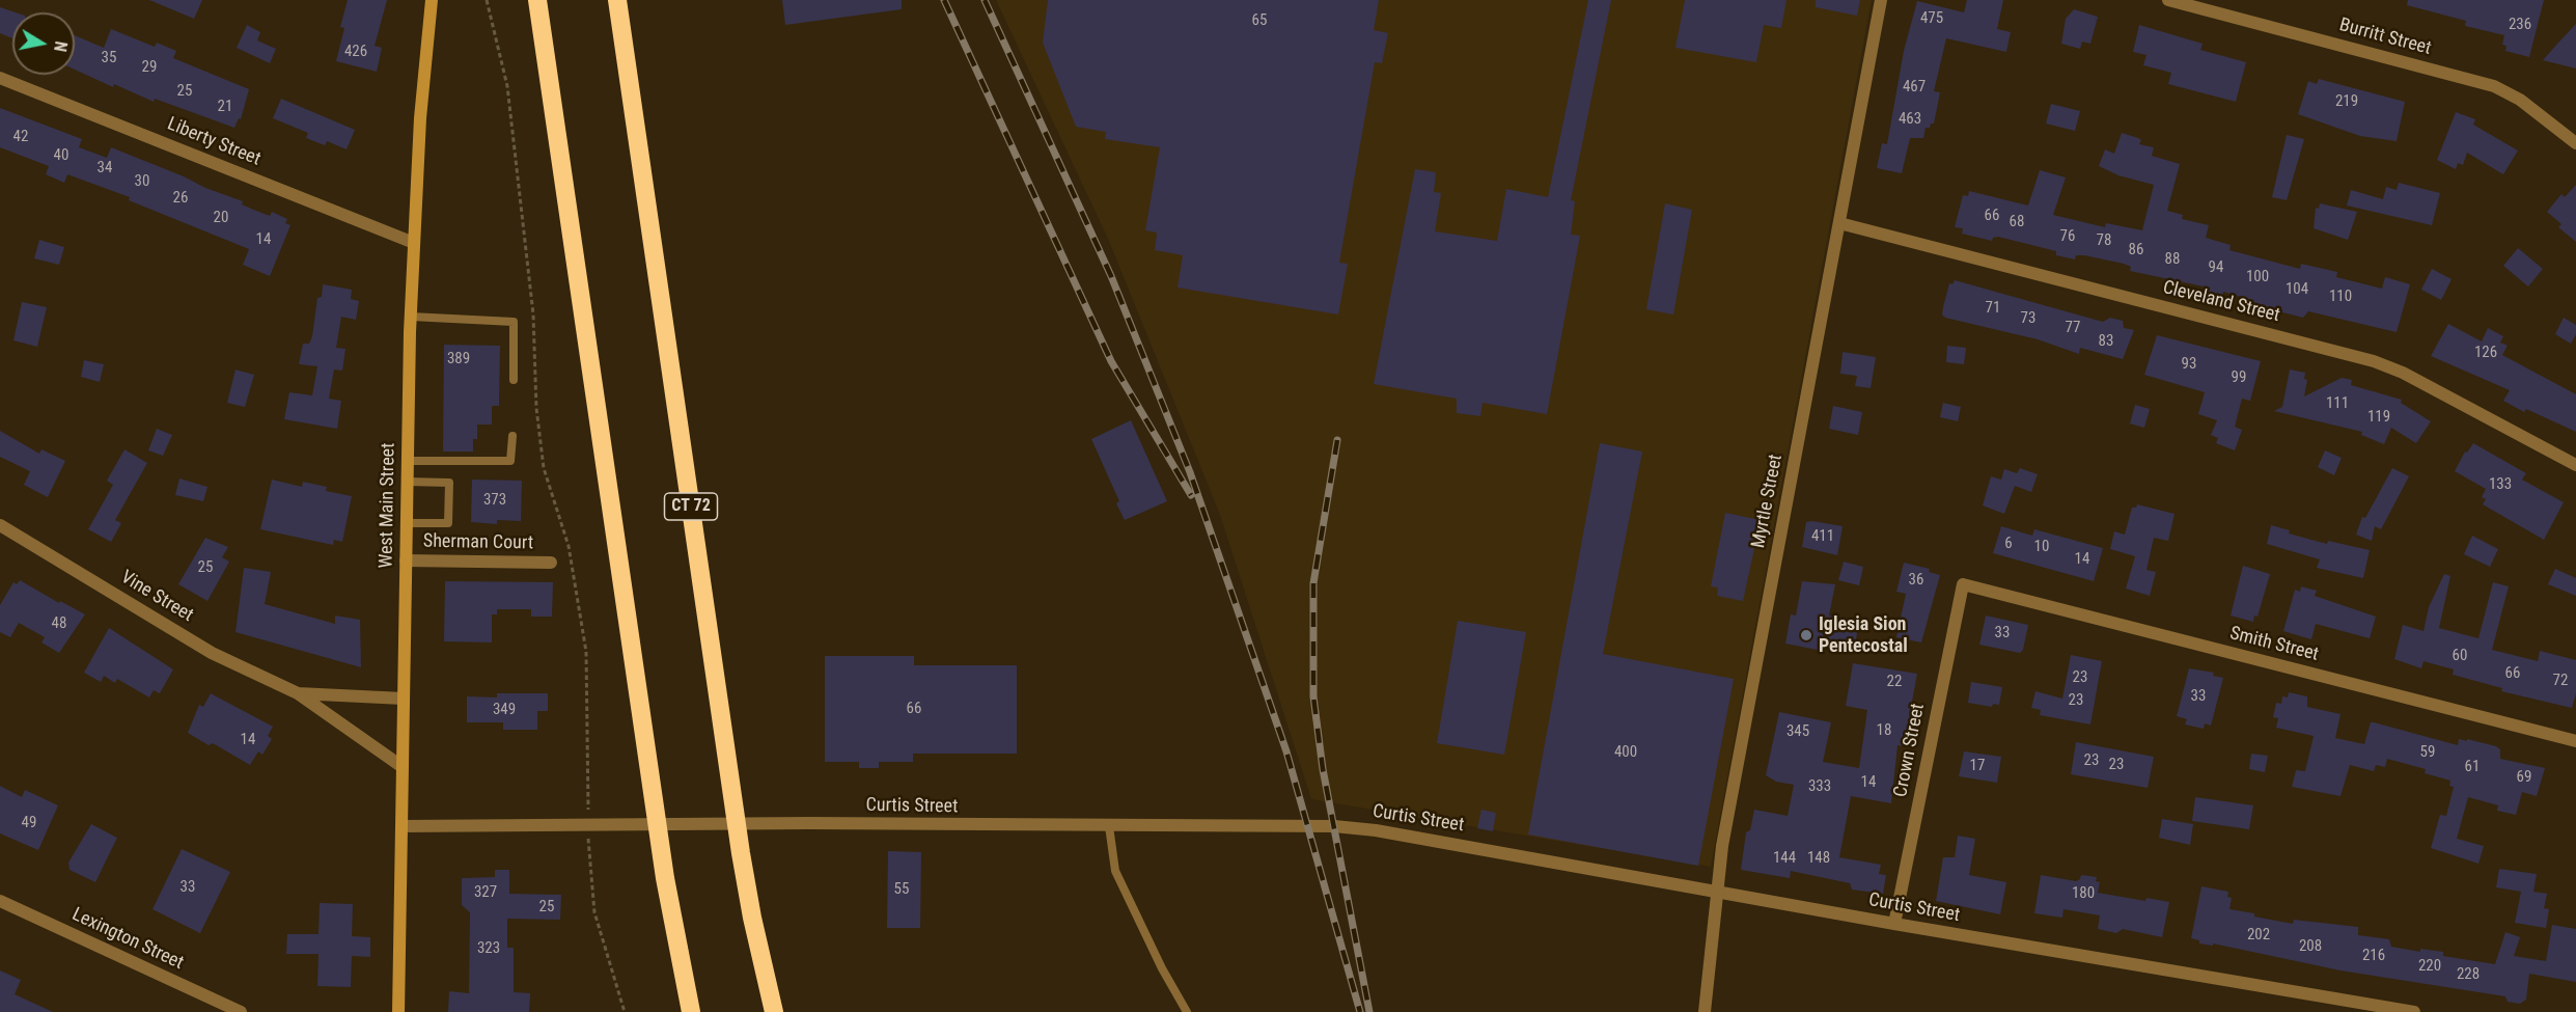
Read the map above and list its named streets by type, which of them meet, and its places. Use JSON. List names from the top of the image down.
{
  "streets": {
    "highway": ["CT 72"],
    "main road": ["West Main Street"],
    "street": [
      "Burritt Street",
      "Liberty Street",
      "Cleveland Street",
      "Myrtle Street",
      "Sherman Court",
      "Vine Street",
      "Smith Street",
      "Crown Street",
      "Curtis Street",
      "Lexington Street"
    ]
  },
  "crossings": [
    ["Liberty Street", "West Main Street"],
    ["Cleveland Street", "Myrtle Street"],
    ["Myrtle Street", "Curtis Street"],
    ["West Main Street", "Sherman Court"],
    ["West Main Street", "Vine Street"],
    ["West Main Street", "Curtis Street"],
    ["Smith Street", "Crown Street"],
    ["Crown Street", "Curtis Street"]
  ],
  "places": ["Iglesia Sion Pentecostal"],
  "house_numbers": [
    "475",
    "65",
    "236",
    "426",
    "35",
    "29",
    "467",
    "25",
    "219",
    "21",
    "463",
    "42",
    "40",
    "34",
    "30",
    "26",
    "66",
    "20",
    "68",
    "76",
    "14",
    "78",
    "86",
    "88",
    "94",
    "100",
    "104",
    "110",
    "71",
    "73",
    "77",
    "83",
    "126",
    "389",
    "93",
    "99",
    "111",
    "119",
    "133",
    "373",
    "411",
    "6",
    "10",
    "14",
    "25",
    "36",
    "48",
    "33",
    "60",
    "66",
    "23",
    "72",
    "22",
    "33",
    "23",
    "66",
    "349",
    "18",
    "345",
    "14",
    "400",
    "59",
    "23",
    "23",
    "17",
    "61",
    "69",
    "14",
    "333",
    "49",
    "144",
    "148",
    "33",
    "55",
    "327",
    "180",
    "25",
    "202",
    "208",
    "323",
    "216",
    "220",
    "228"
  ],
  "north": "right"
}
